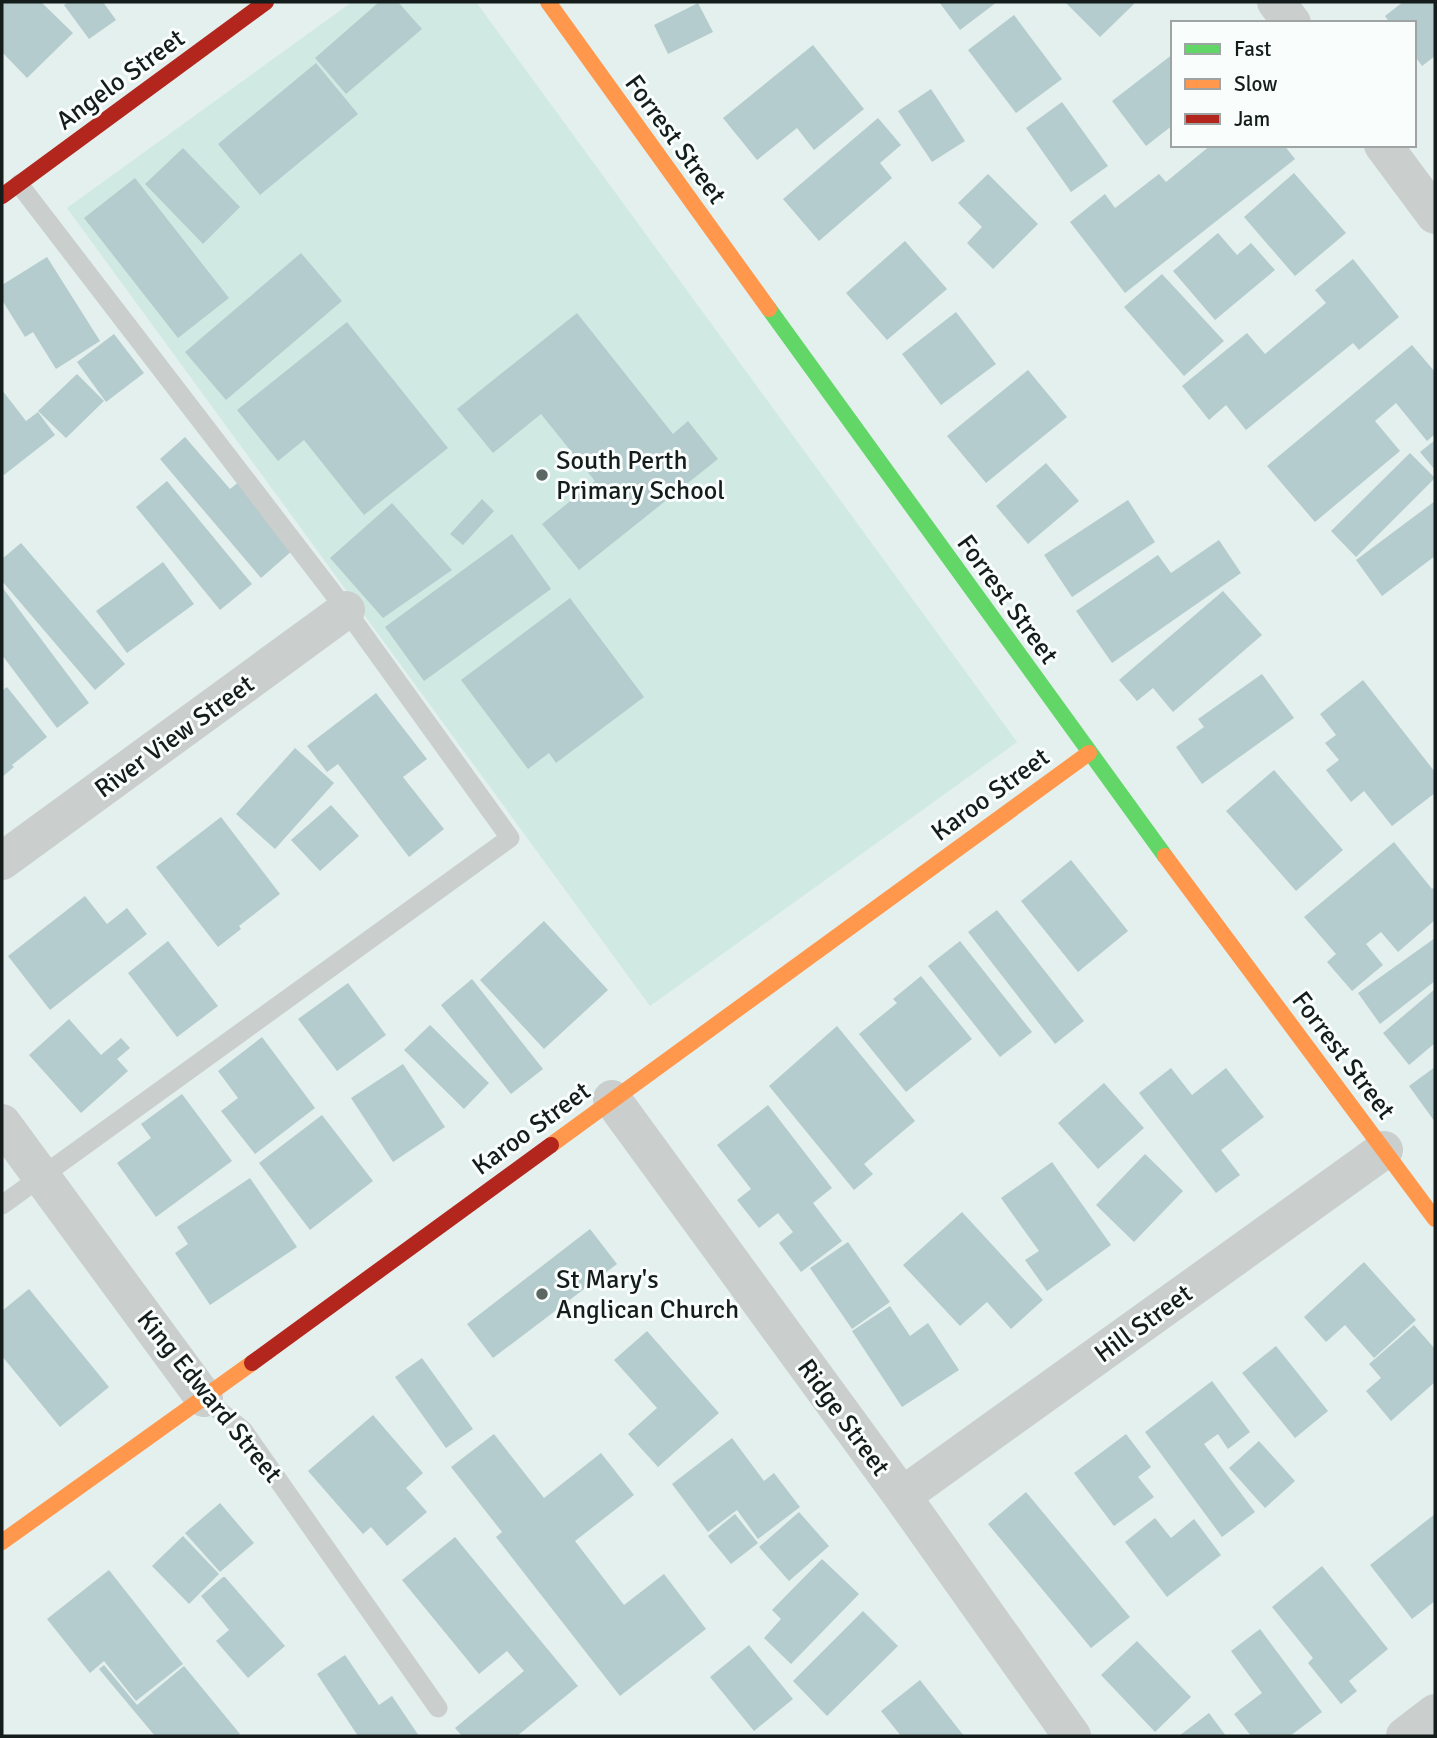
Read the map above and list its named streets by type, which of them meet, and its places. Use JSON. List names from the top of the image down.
{
  "streets": {
    "street": [
      "Angelo Street",
      "Forrest Street",
      "River View Street",
      "Karoo Street",
      "Hill Street",
      "King Edward Street",
      "Ridge Street"
    ]
  },
  "crossings": [
    ["Forrest Street", "Karoo Street"],
    ["Forrest Street", "Hill Street"],
    ["Karoo Street", "King Edward Street"],
    ["Karoo Street", "Ridge Street"],
    ["Hill Street", "Ridge Street"]
  ],
  "places": ["South Perth Primary School", "St Mary's Anglican Church"],
  "legend": ["Fast", "Slow", "Jam"]
}
